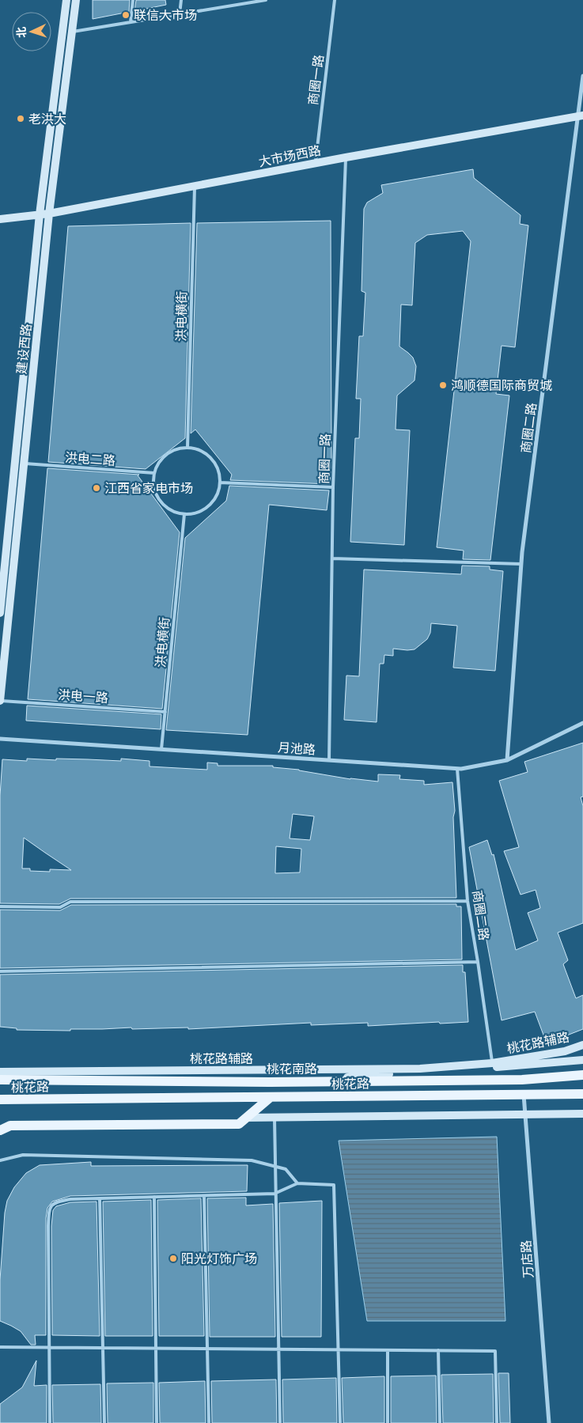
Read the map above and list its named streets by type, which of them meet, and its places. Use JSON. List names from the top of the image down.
{
  "streets": {
    "main road": [
      "大市场西路",
      "建设西路",
      "桃花路辅路",
      "桃花南路",
      "桃花路"
    ],
    "street": ["商圈二路", "月池路", "万店路"],
    "lane": [
      "商圈一路",
      "洪电横街",
      "洪电二路",
      "洪电一路"
    ]
  },
  "crossings": [
    ["商圈一路", "大市场西路"],
    ["商圈一路", "月池路"],
    ["大市场西路", "洪电横街"],
    ["大市场西路", "建设西路"],
    ["大市场西路", "商圈二路"],
    ["洪电横街", "洪电二路"],
    ["洪电横街", "洪电一路"],
    ["洪电横街", "月池路"],
    ["建设西路", "洪电二路"],
    ["建设西路", "洪电一路"],
    ["商圈二路", "月池路"],
    ["商圈二路", "桃花路辅路"],
    ["桃花路辅路", "桃花南路"],
    ["桃花路", "万店路"]
  ],
  "places": [
    "联信大市场",
    "老洪大",
    "鸿顺德国际商贸城",
    "江西省家电市场",
    "阳光灯饰广场"
  ],
  "north": "left"
}
